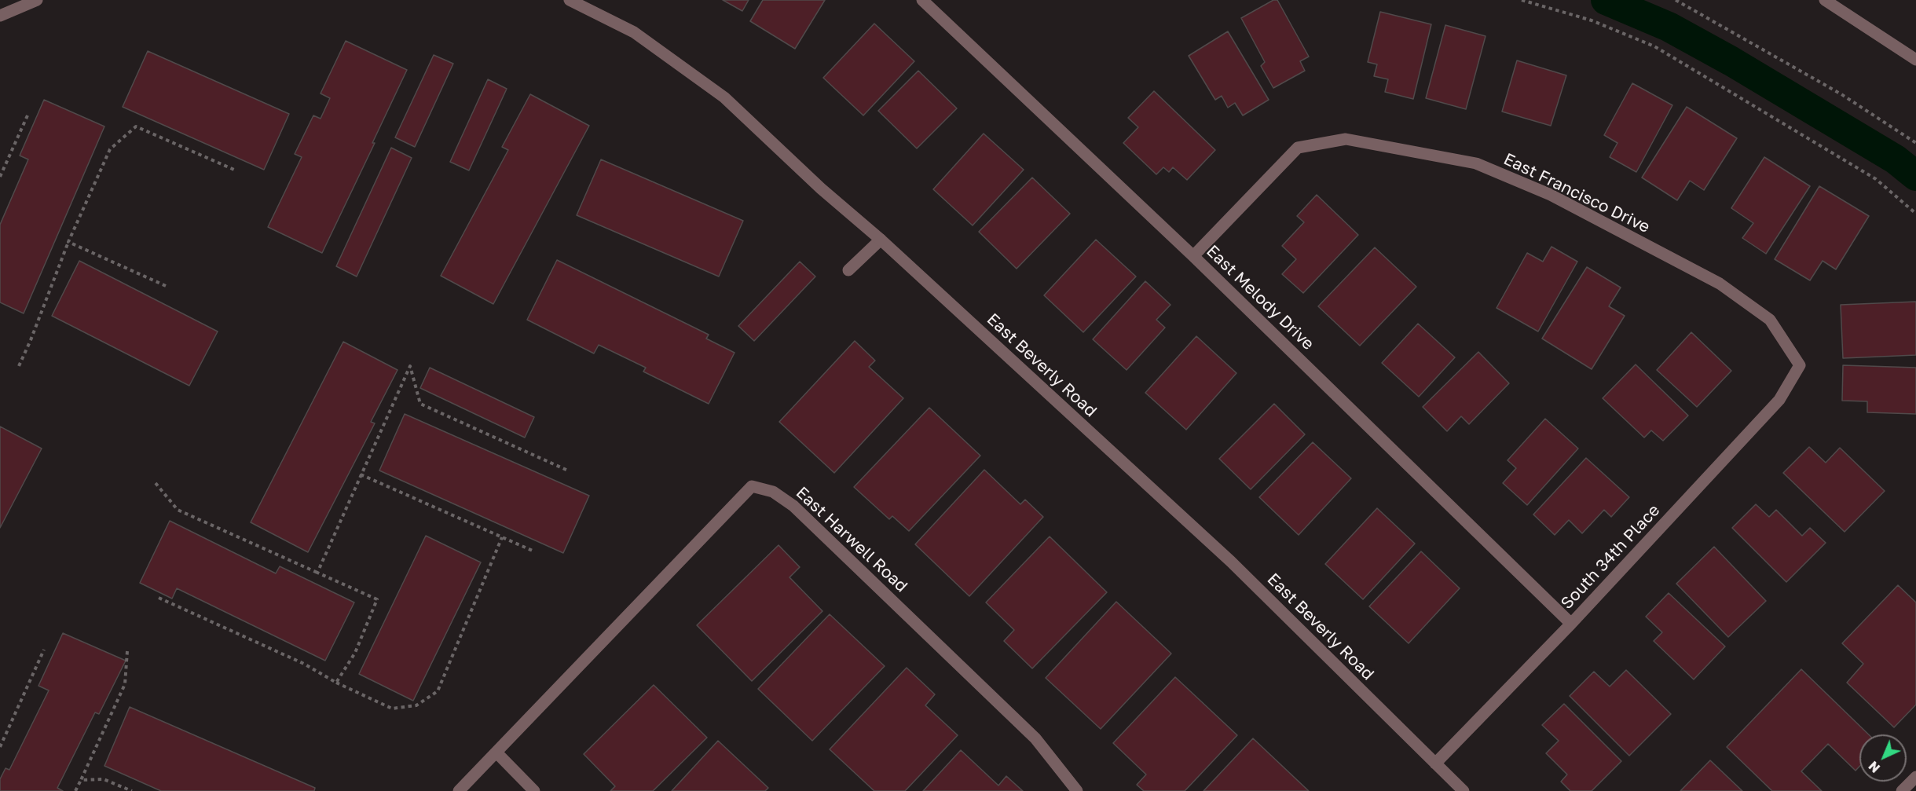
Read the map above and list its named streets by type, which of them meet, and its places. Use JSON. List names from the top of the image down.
{
  "streets": {
    "street": [
      "East Francisco Drive",
      "East Melody Drive",
      "East Beverly Road",
      "East Harwell Road",
      "South 34th Place"
    ]
  },
  "crossings": [
    ["East Francisco Drive", "East Melody Drive"],
    ["East Francisco Drive", "South 34th Place"],
    ["East Melody Drive", "South 34th Place"],
    ["East Beverly Road", "South 34th Place"]
  ],
  "north": "bottom left"
}
